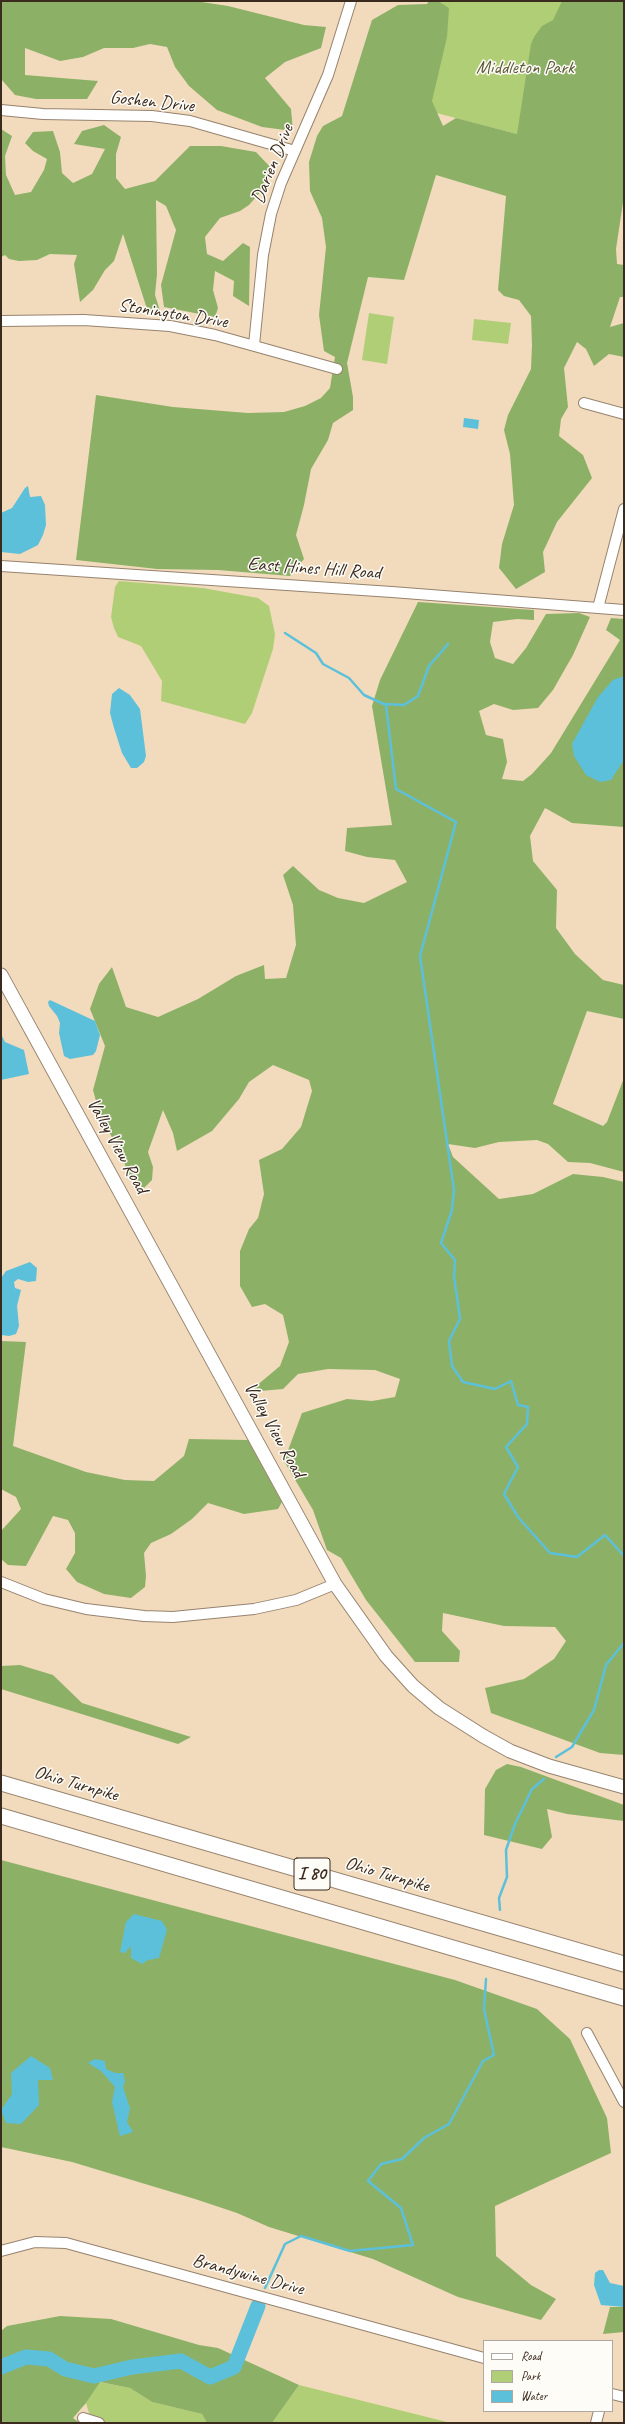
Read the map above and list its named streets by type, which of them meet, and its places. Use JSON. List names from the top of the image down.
{
  "streets": {
    "highway": ["Ohio Turnpike", "I 80"],
    "main road": ["Valley View Road"],
    "street": [
      "Goshen Drive",
      "Darien Drive",
      "Stonington Drive",
      "East Hines Hill Road",
      "Brandywine Drive"
    ]
  },
  "crossings": [
    ["Goshen Drive", "Darien Drive"],
    ["Darien Drive", "Stonington Drive"]
  ],
  "parks": ["Middleton Park"],
  "legend": ["Road", "Park", "Water"]
}
